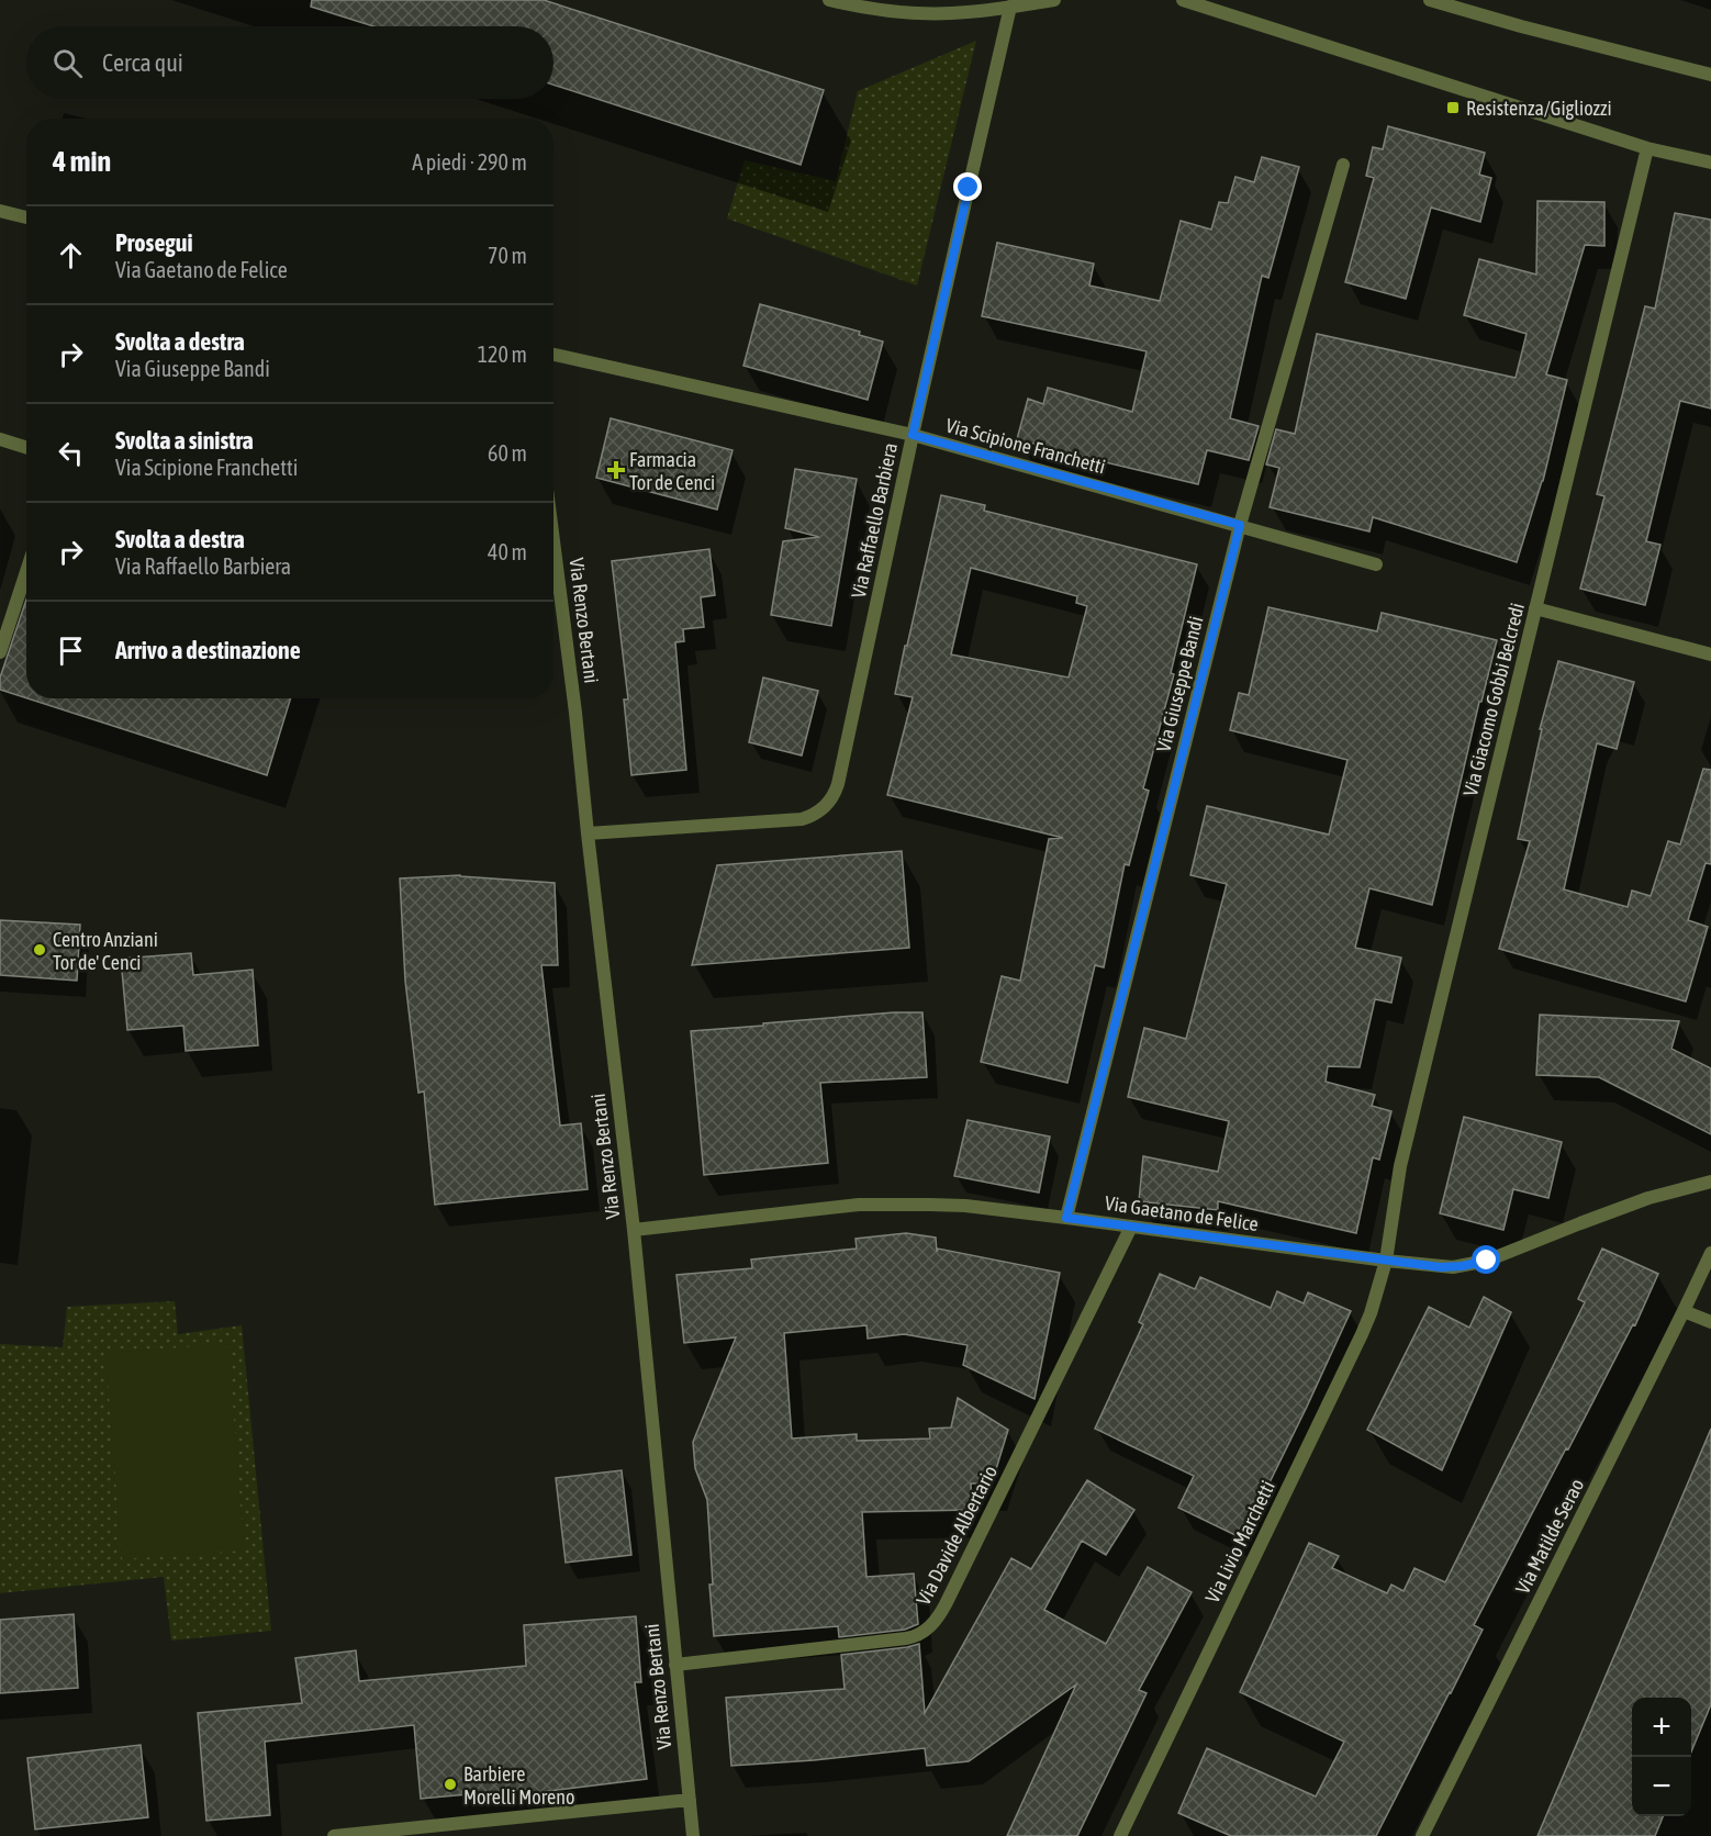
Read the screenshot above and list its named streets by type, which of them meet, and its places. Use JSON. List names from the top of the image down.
{
  "streets": {
    "street": [
      "Via Scipione Franchetti",
      "Via Raffaello Barbiera",
      "Via Renzo Bertani",
      "Via Giuseppe Bandi",
      "Via Giacomo Gobbi Belcredi",
      "Via Gaetano de Felice",
      "Via Davide Albertario",
      "Via Matilde Serao",
      "Via Livio Marchetti"
    ]
  },
  "crossings": [
    ["Via Scipione Franchetti", "Via Raffaello Barbiera"],
    ["Via Scipione Franchetti", "Via Giuseppe Bandi"],
    ["Via Raffaello Barbiera", "Via Renzo Bertani"],
    ["Via Renzo Bertani", "Via Gaetano de Felice"],
    ["Via Renzo Bertani", "Via Davide Albertario"],
    ["Via Giuseppe Bandi", "Via Gaetano de Felice"],
    ["Via Giacomo Gobbi Belcredi", "Via Gaetano de Felice"],
    ["Via Giacomo Gobbi Belcredi", "Via Livio Marchetti"],
    ["Via Gaetano de Felice", "Via Davide Albertario"],
    ["Via Gaetano de Felice", "Via Livio Marchetti"]
  ],
  "places": {
    "transit": ["Resistenza/Gigliozzi"],
    "health": ["Farmacia Tor de Cenci"],
    "other": ["Centro Anziani Tor de' Cenci", "Barbiere Morelli Moreno"]
  },
  "page": {
    "search": "Cerca qui",
    "heading": ["4 min", "A piedi · 290 m"],
    "list": [
      ["Prosegui", "Via Gaetano de Felice", "70 m"],
      ["Svolta a destra", "Via Giuseppe Bandi", "120 m"],
      ["Svolta a sinistra", "Via Scipione Franchetti", "60 m"],
      ["Svolta a destra", "Via Raffaello Barbiera", "40 m"],
      "Arrivo a destinazione"
    ],
    "map_buttons": ["+", "−"]
  }
}
